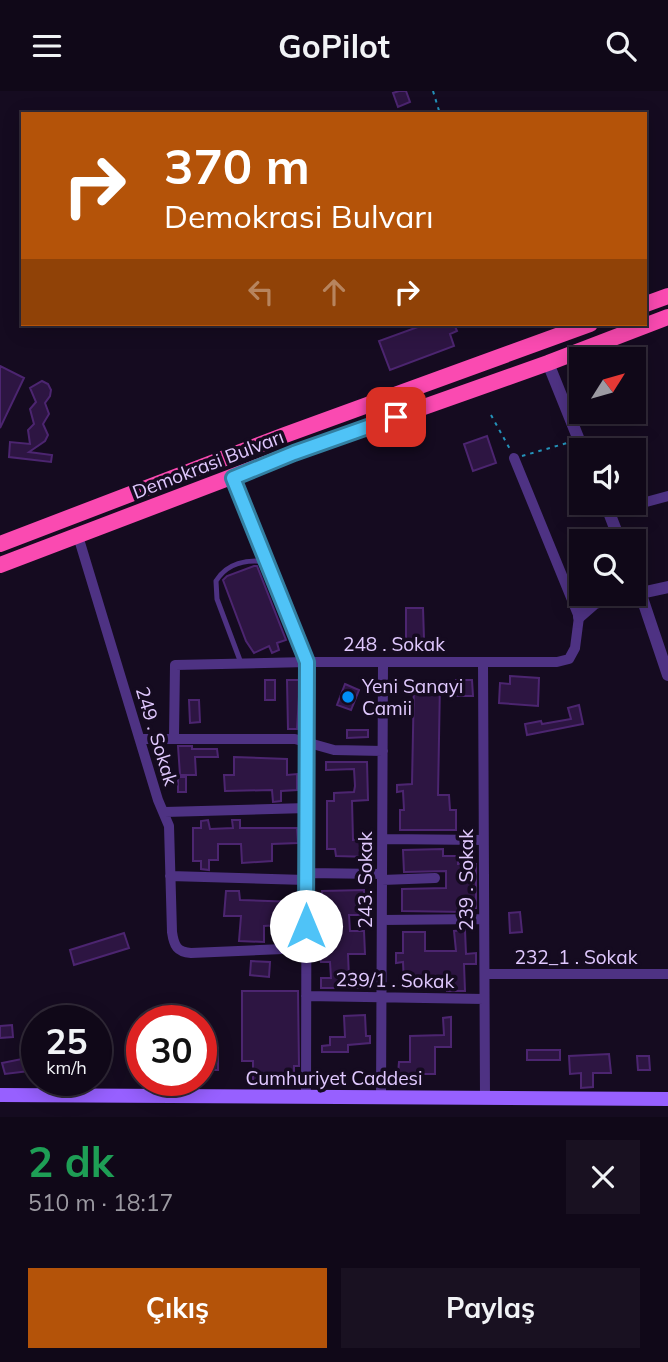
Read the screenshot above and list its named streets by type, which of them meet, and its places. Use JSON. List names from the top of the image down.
{
  "streets": {
    "highway": ["Demokrasi Bulvarı"],
    "main road": ["Cumhuriyet Caddesi"],
    "street": [
      "248 . Sokak",
      "249 . Sokak",
      "243. Sokak",
      "239 . Sokak",
      "232_1 . Sokak",
      "239/1 . Sokak"
    ]
  },
  "crossings": [
    ["Demokrasi Bulvarı", "249 . Sokak"],
    ["248 . Sokak", "243. Sokak"],
    ["248 . Sokak", "239 . Sokak"],
    ["243. Sokak", "239/1 . Sokak"],
    ["243. Sokak", "Cumhuriyet Caddesi"],
    ["239 . Sokak", "232_1 . Sokak"],
    ["239 . Sokak", "239/1 . Sokak"],
    ["239 . Sokak", "Cumhuriyet Caddesi"]
  ],
  "places": ["Yeni Sanayi Camii"],
  "north": "top right",
  "page": {
    "header": "GoPilot",
    "turn": ["370 m", "Demokrasi Bulvarı"],
    "speed": "25 km/h",
    "limit": "30",
    "heading": ["2 dk", "510 m · 18:17"],
    "buttons": ["Çıkış", "Paylaş"]
  }
}
